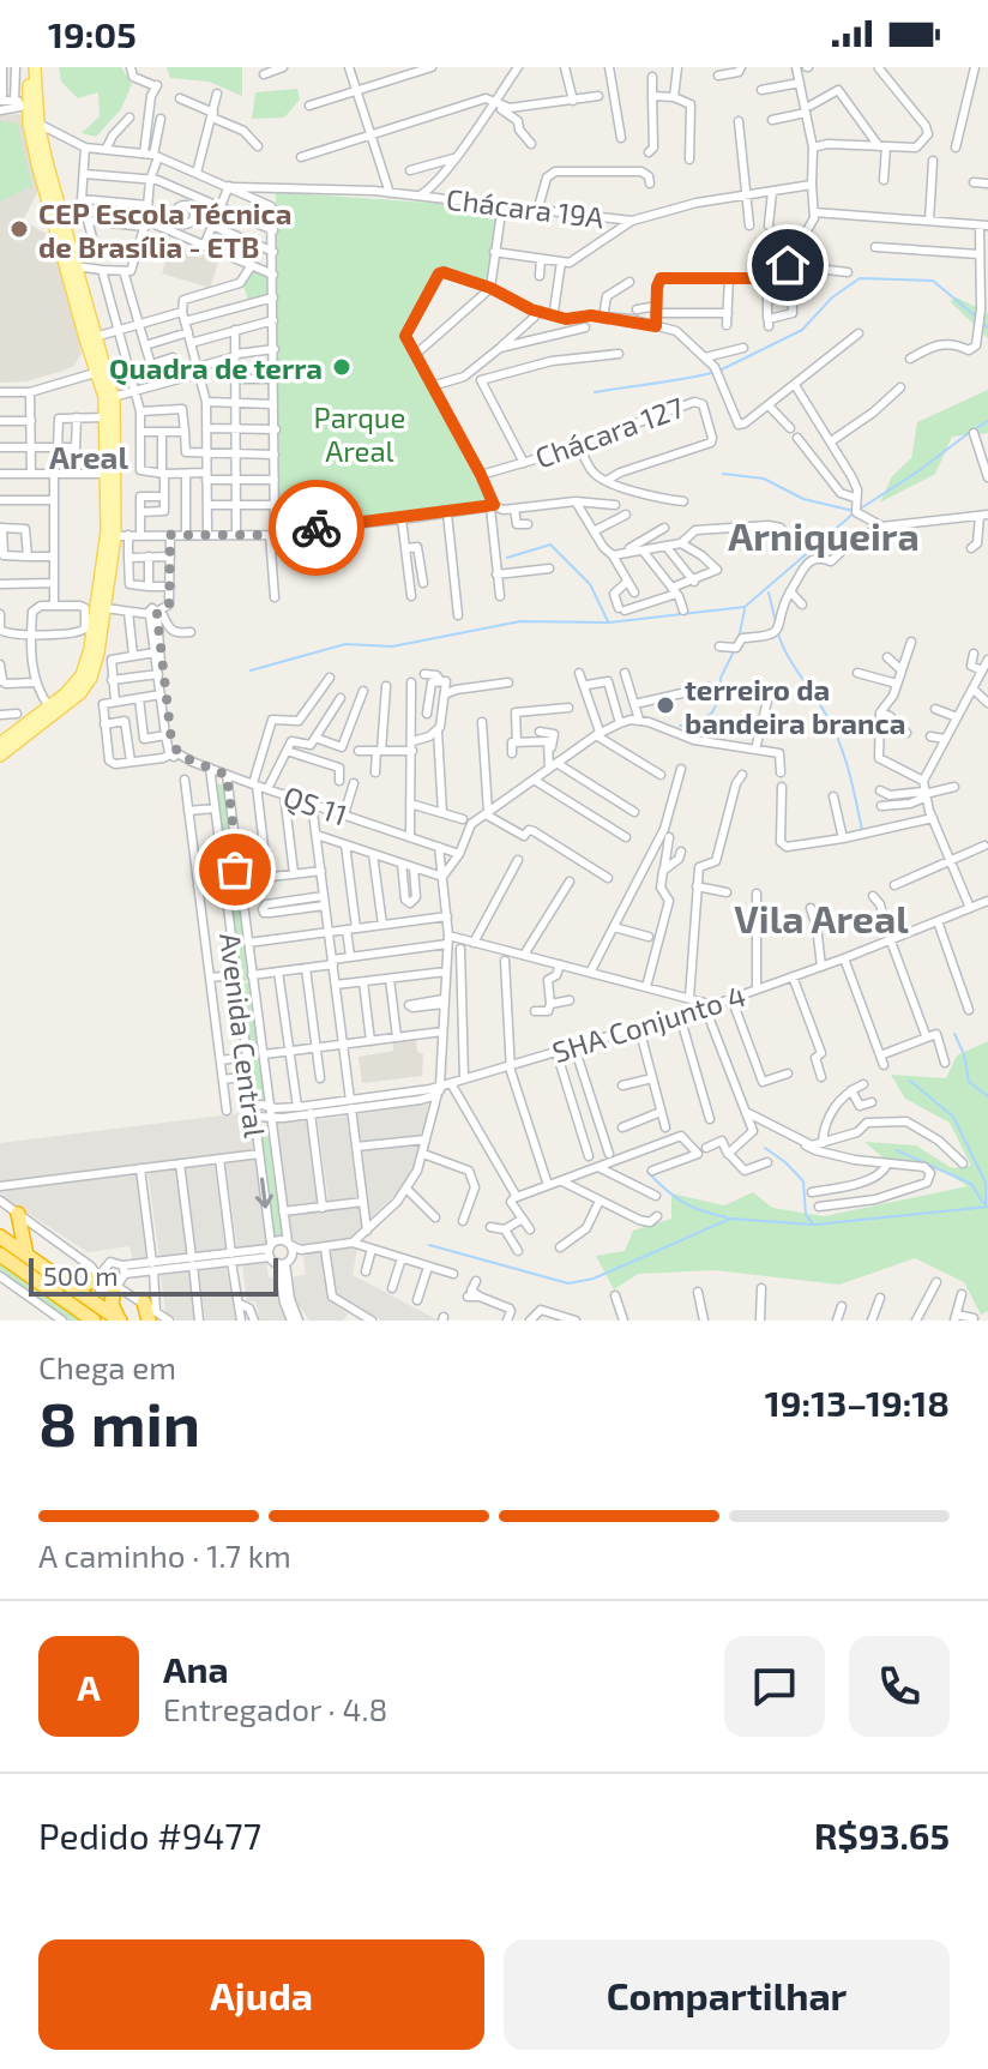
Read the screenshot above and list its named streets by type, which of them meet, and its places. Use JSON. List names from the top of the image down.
{
  "streets": {
    "street": [
      "Chácara 19A",
      "Chácara 127",
      "QS 11",
      "SHA Conjunto 4",
      "Avenida Central"
    ]
  },
  "crossings": [
    ["QS 11", "Avenida Central"]
  ],
  "districts": ["Areal", "Arniqueira", "Vila Areal"],
  "parks": ["Parque Areal"],
  "places": ["CEP Escola Técnica de Brasília - ETB", "Quadra de terra", "terreiro da bandeira branca"],
  "scale_bar": "500 m",
  "page": {
    "status": "19:05",
    "scale": "500 m",
    "heading": ["8 min", "Chega em", "19:13–19:18"],
    "panel": [
      "Ana",
      "Entregador · 4.8",
      "Pedido #9477",
      "R$93.65"
    ],
    "bar": "A caminho · 1.7 km",
    "round": "A",
    "buttons": ["Ajuda", "Compartilhar"]
  }
}
